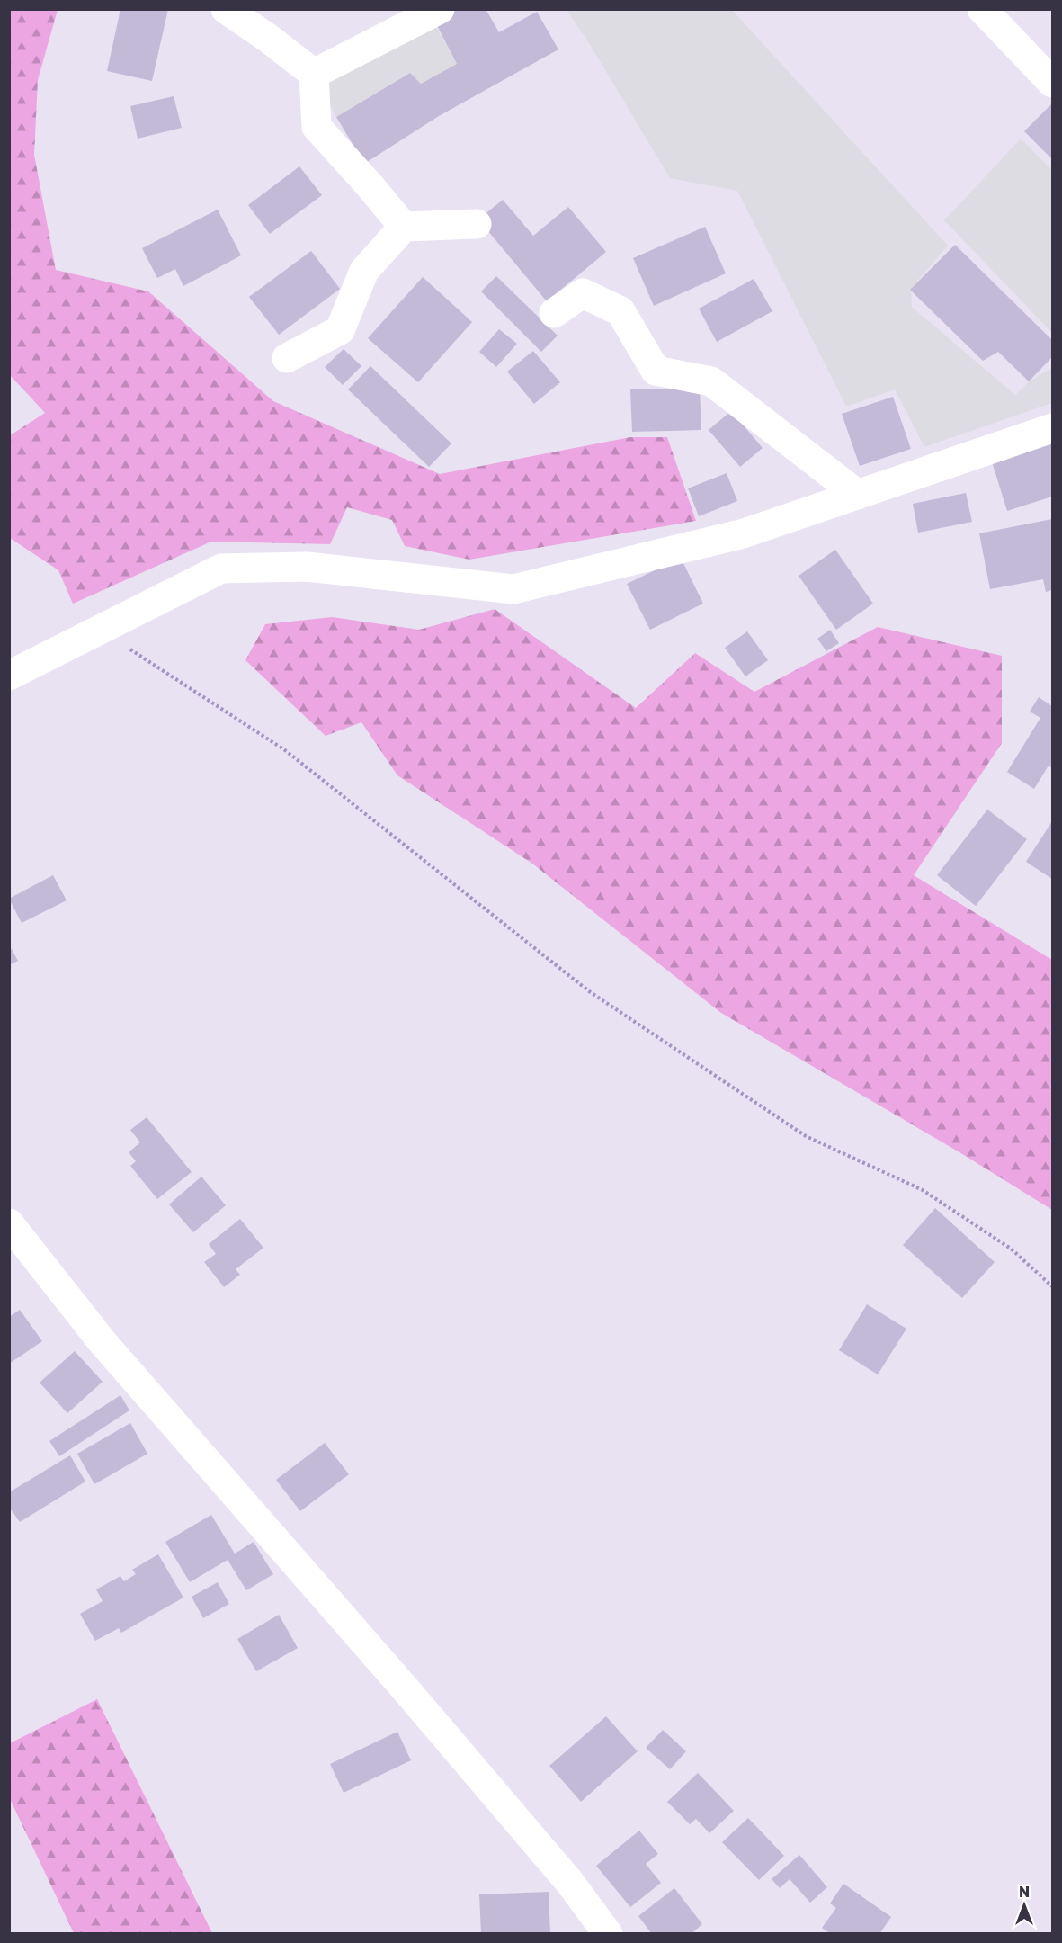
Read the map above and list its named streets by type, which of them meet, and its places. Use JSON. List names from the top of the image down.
{
  "north": "top"
}
